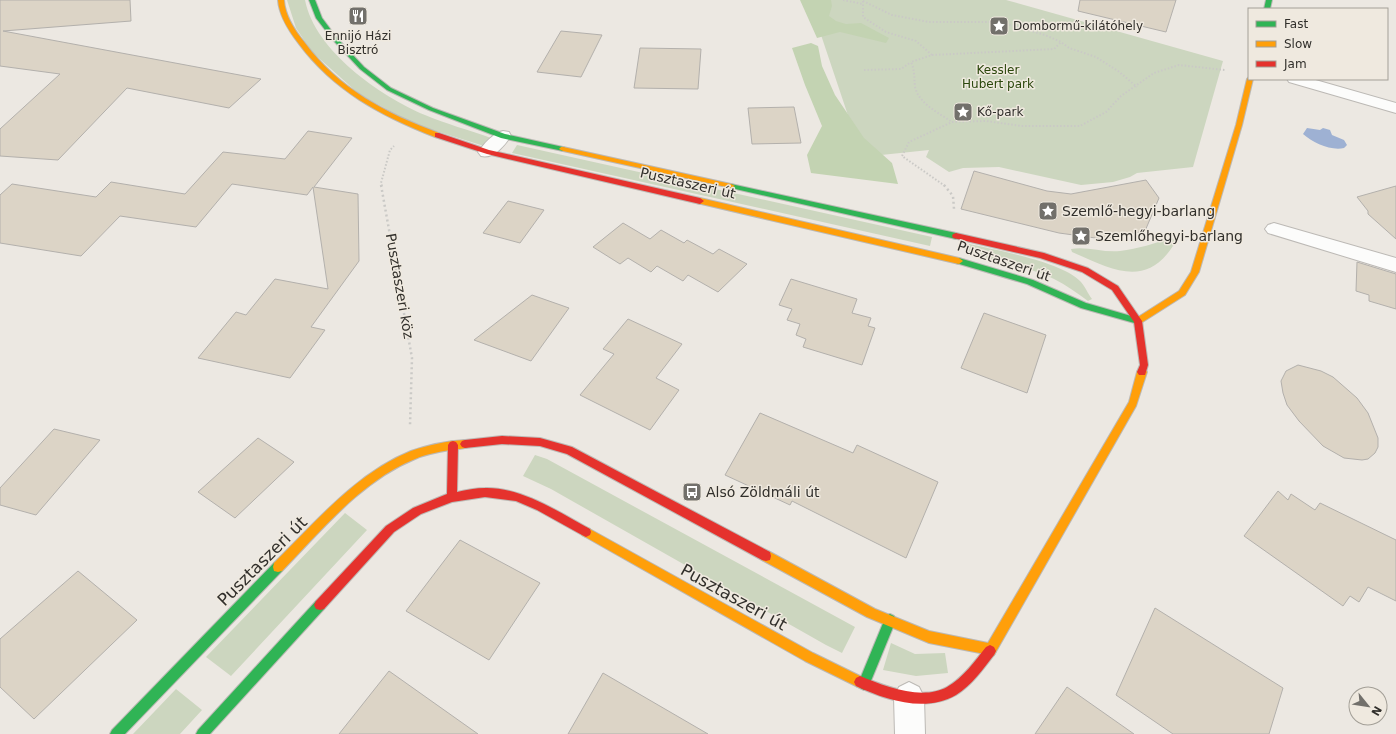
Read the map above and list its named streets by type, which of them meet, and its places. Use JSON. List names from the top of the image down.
{
  "streets": {
    "street": ["Pusztaszeri út"],
    "path": ["Pusztaszeri köz"]
  },
  "crossings": [
    ["Pusztaszeri út", "Pusztaszeri köz"]
  ],
  "parks": ["Kessler Hubert park"],
  "places": {
    "restaurant": ["Ennijó Házi Bisztró"],
    "place": [
      "Dombormű-kilátóhely",
      "Kő-park",
      "Szemlő-hegyi-barlang",
      "Szemlőhegyi-barlang"
    ],
    "bus stop": ["Alsó Zöldmáli út"]
  },
  "legend": ["Fast", "Slow", "Jam"],
  "north": "bottom right"
}
